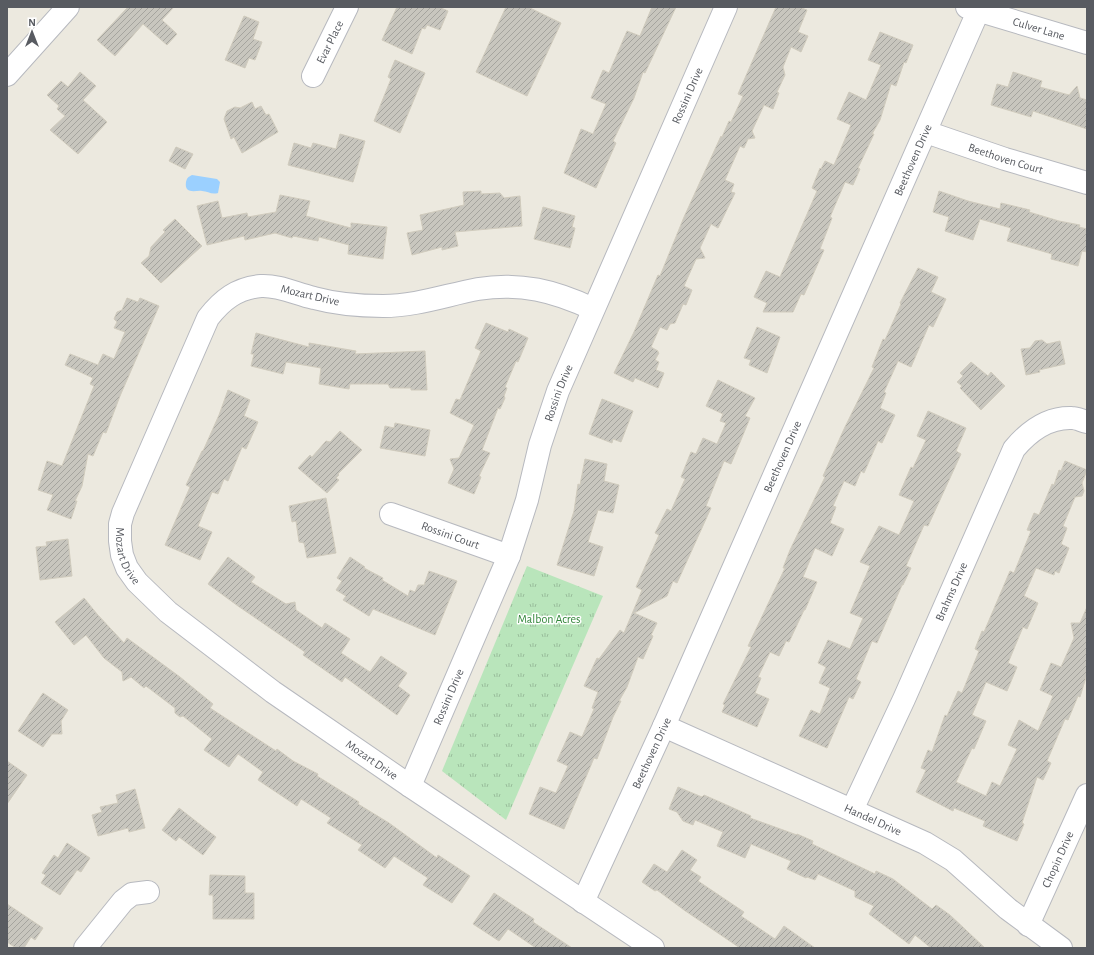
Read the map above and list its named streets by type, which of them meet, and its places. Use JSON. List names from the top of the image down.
{
  "streets": {
    "street": [
      "Culver Lane",
      "Evar Place",
      "Rossini Drive",
      "Beethoven Court",
      "Beethoven Drive",
      "Mozart Drive",
      "Rossini Court",
      "Brahms Drive",
      "Handel Drive",
      "Chopin Drive"
    ]
  },
  "crossings": [
    ["Culver Lane", "Beethoven Drive"],
    ["Rossini Drive", "Mozart Drive"],
    ["Rossini Drive", "Rossini Court"],
    ["Beethoven Court", "Beethoven Drive"],
    ["Beethoven Drive", "Mozart Drive"],
    ["Beethoven Drive", "Handel Drive"],
    ["Brahms Drive", "Handel Drive"],
    ["Handel Drive", "Chopin Drive"]
  ],
  "parks": ["Malbon Acres"],
  "north": "top"
}
